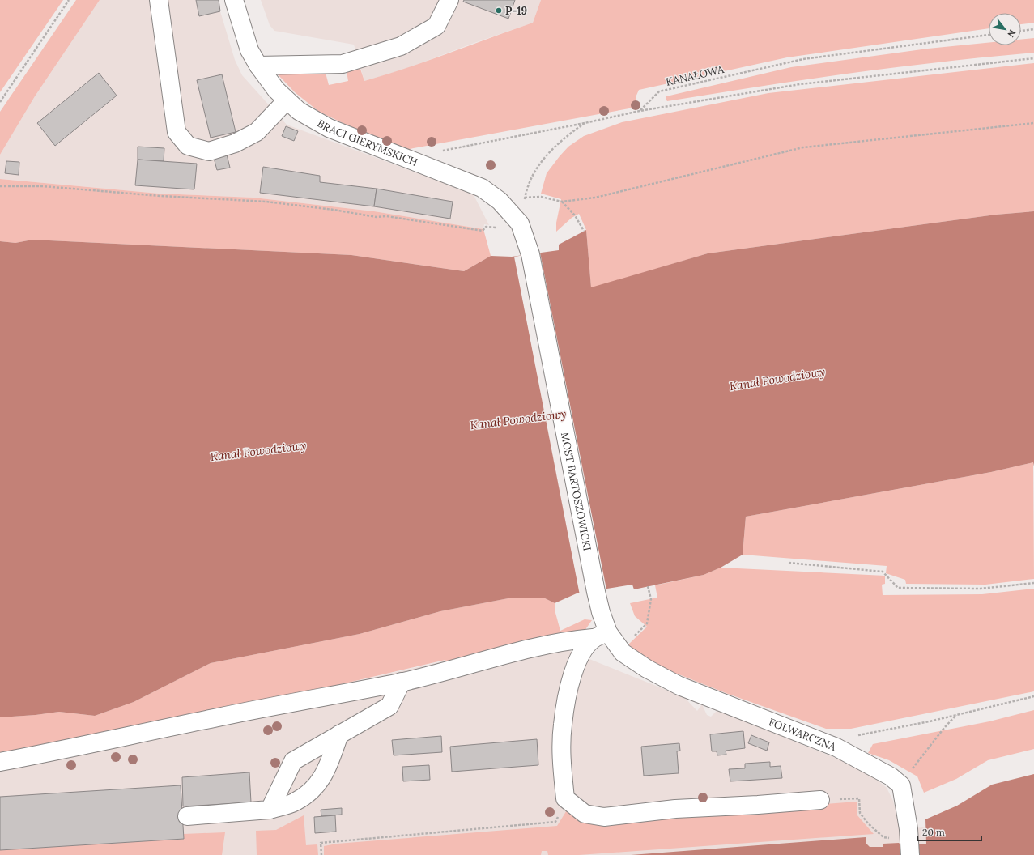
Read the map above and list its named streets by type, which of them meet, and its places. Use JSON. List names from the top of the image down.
{
  "streets": {
    "street": ["BRACI GIERYMSKICH", "MOST BARTOSZOWICKI", "FOLWARCZNA"],
    "path": ["KANAŁOWA"]
  },
  "crossings": [
    ["BRACI GIERYMSKICH", "MOST BARTOSZOWICKI"],
    ["MOST BARTOSZOWICKI", "FOLWARCZNA"]
  ],
  "water": ["Kanał Powodziowy"],
  "places": ["P-19"],
  "scale_bar": "20 m",
  "north": "bottom right"
}
